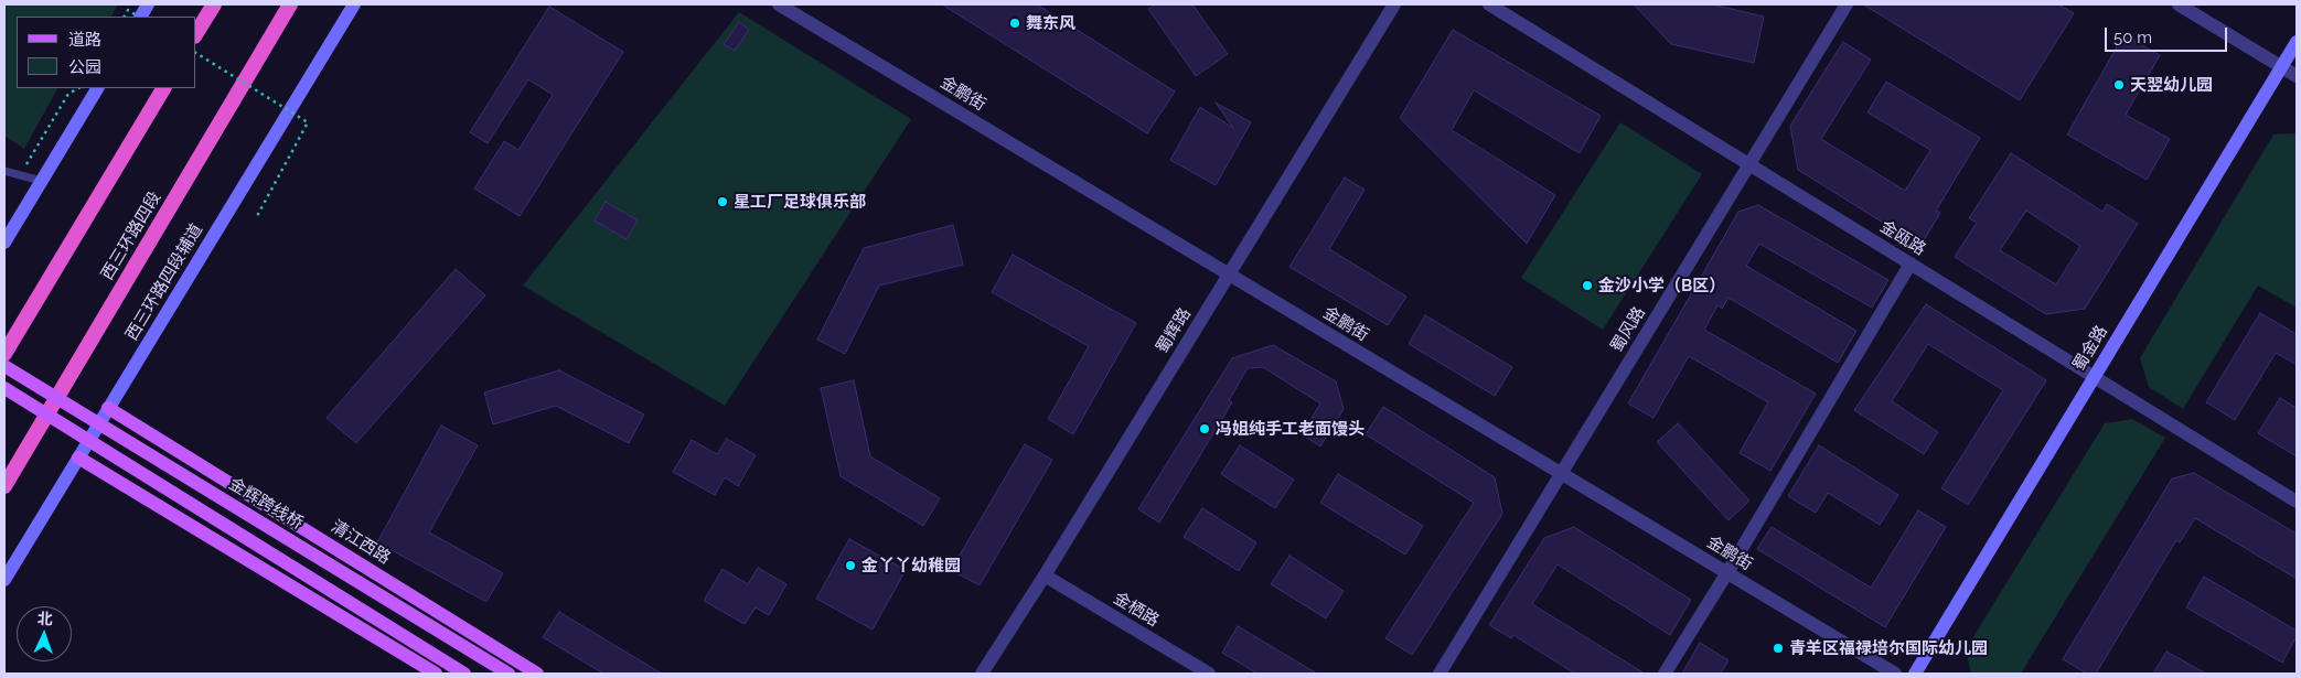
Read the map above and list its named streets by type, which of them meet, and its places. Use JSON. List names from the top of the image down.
{
  "streets": {
    "highway": ["西三环路四段"],
    "main road": [
      "西三环路四段辅道",
      "蜀金路",
      "金辉跨线桥",
      "清江西路"
    ],
    "street": [
      "金鹏街",
      "金瓯路",
      "蜀风路",
      "蜀辉路",
      "金栖路"
    ]
  },
  "crossings": [
    ["金鹏街", "蜀风路"],
    ["金鹏街", "蜀辉路"],
    ["金瓯路", "蜀风路"],
    ["金瓯路", "蜀金路"],
    ["西三环路四段辅道", "清江西路"],
    ["蜀辉路", "金栖路"]
  ],
  "places": [
    "舞东风",
    "天翌幼儿园",
    "星工厂足球俱乐部",
    "金沙小学（B区）",
    "冯姐纯手工老面馒头",
    "金丫丫幼稚园",
    "青羊区福禄培尔国际幼儿园"
  ],
  "legend": ["道路", "公园"],
  "scale_bar": "50 m",
  "north": "top"
}
